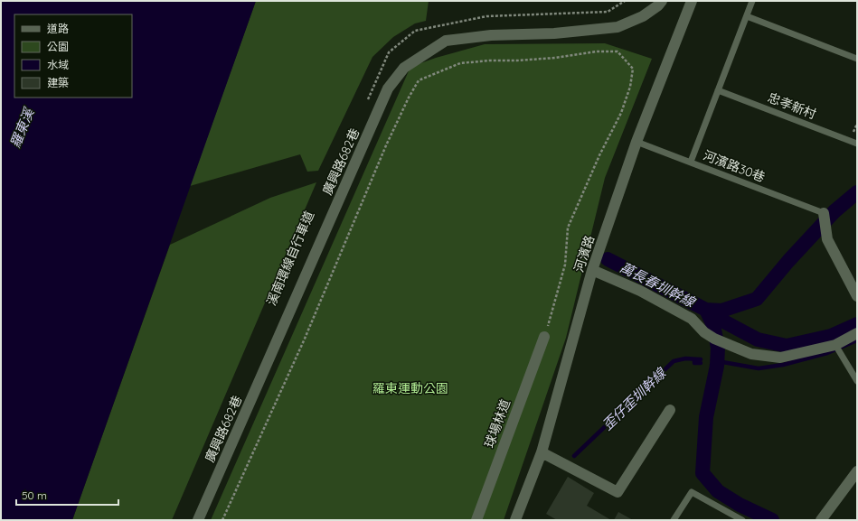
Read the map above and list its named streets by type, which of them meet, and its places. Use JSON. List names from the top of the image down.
{
  "streets": {
    "street": ["廣興路682巷", "河濱路", "球場林道"],
    "lane": ["忠孝新村", "河濱路30巷"]
  },
  "crossings": [
    ["河濱路30巷", "河濱路"]
  ],
  "water": ["羅東溪", "萬長春圳幹線", "歪仔歪圳幹線"],
  "parks": ["羅東運動公園"],
  "legend": [
    "道路",
    "公園",
    "水域",
    "建築"
  ],
  "scale_bar": "50 m"
}
